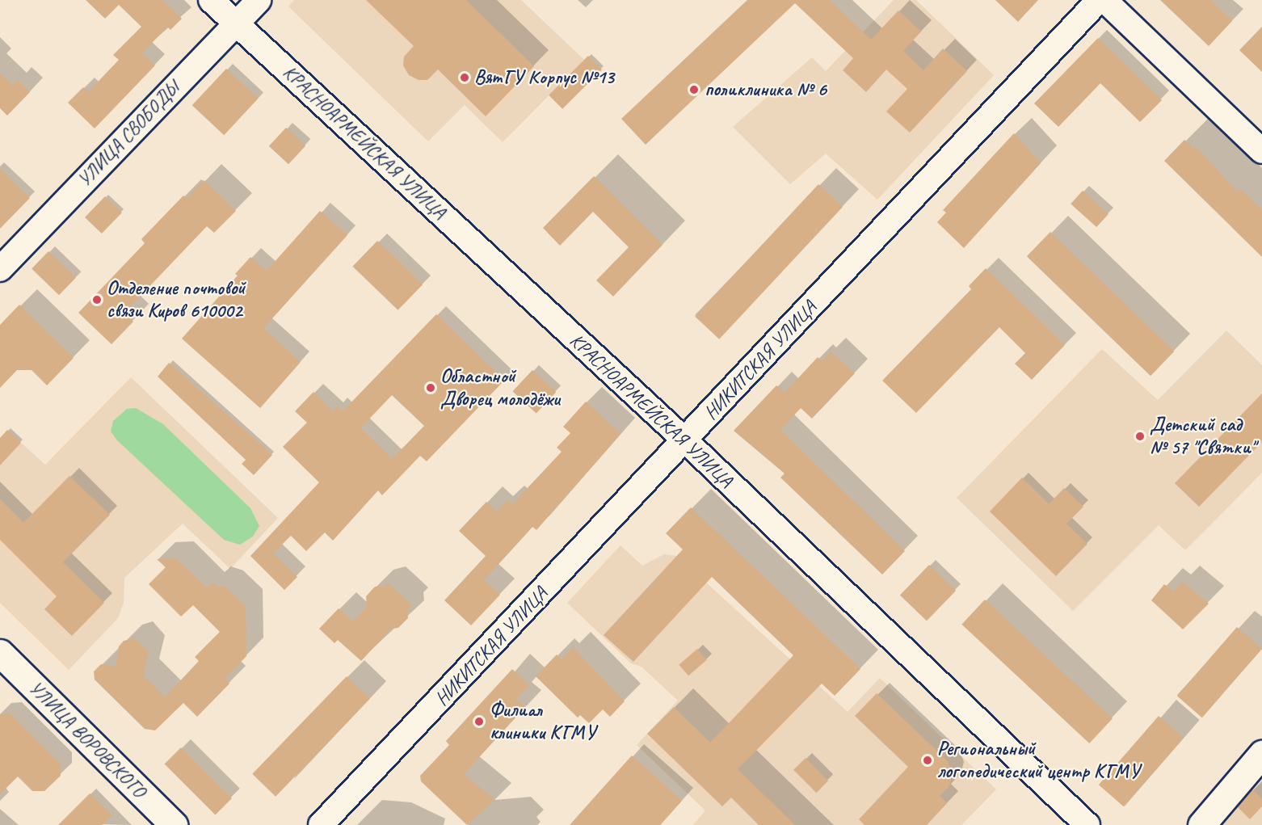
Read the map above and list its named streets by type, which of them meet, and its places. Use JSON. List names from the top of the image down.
{
  "streets": {
    "main road": ["УЛИЦА ВОРОВСКОГО"],
    "street": ["УЛИЦА СВОБОДЫ", "КРАСНОАРМЕЙСКАЯ УЛИЦА", "НИКИТСКАЯ УЛИЦА"]
  },
  "crossings": [
    ["УЛИЦА СВОБОДЫ", "КРАСНОАРМЕЙСКАЯ УЛИЦА"],
    ["КРАСНОАРМЕЙСКАЯ УЛИЦА", "НИКИТСКАЯ УЛИЦА"]
  ],
  "places": [
    "ВятГУ Корпус №13",
    "поликлиника № 6",
    "Отделение почтовой связи Киров 610002",
    "Областной Дворец молодёжи",
    "Детский сад № 57 \"Святки\"",
    "Филиал клиники КГМУ",
    "Региональный логопедический центр КГМУ"
  ]
}
